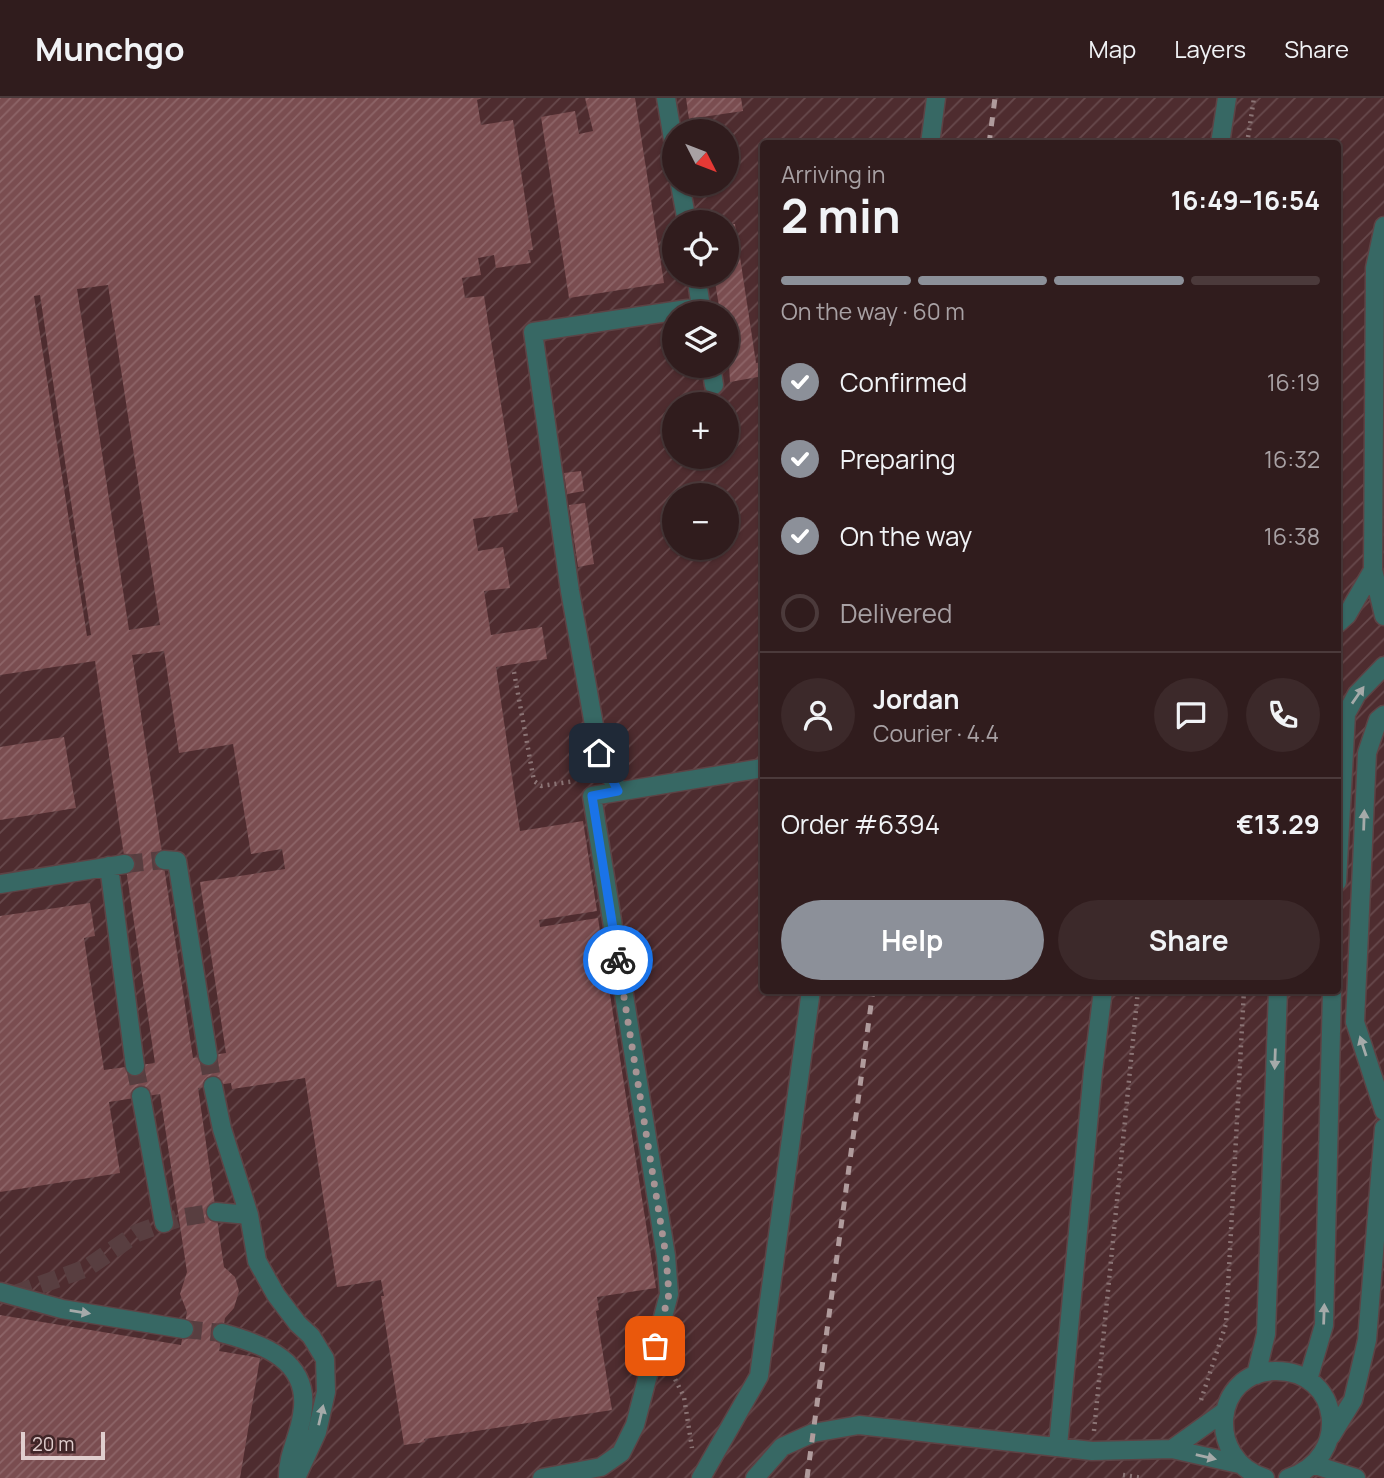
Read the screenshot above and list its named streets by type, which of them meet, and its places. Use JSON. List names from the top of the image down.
{
  "scale_bar": "20 m",
  "north": "bottom right",
  "page": {
    "header": "Munchgo",
    "nav": ["Map", "Layers", "Share"],
    "map_buttons": ["+", "−"],
    "heading": ["2 min", "Arriving in", "16:49–16:54"],
    "panel": [
      "Jordan",
      "Courier · 4.4",
      "Order #6394",
      "€13.29"
    ],
    "bar": "On the way · 60 m",
    "list": [
      ["Confirmed", "16:19"],
      ["Preparing", "16:32"],
      ["On the way", "16:38"],
      "Delivered"
    ],
    "buttons": ["Help", "Share"],
    "scale": "20 m"
  }
}
